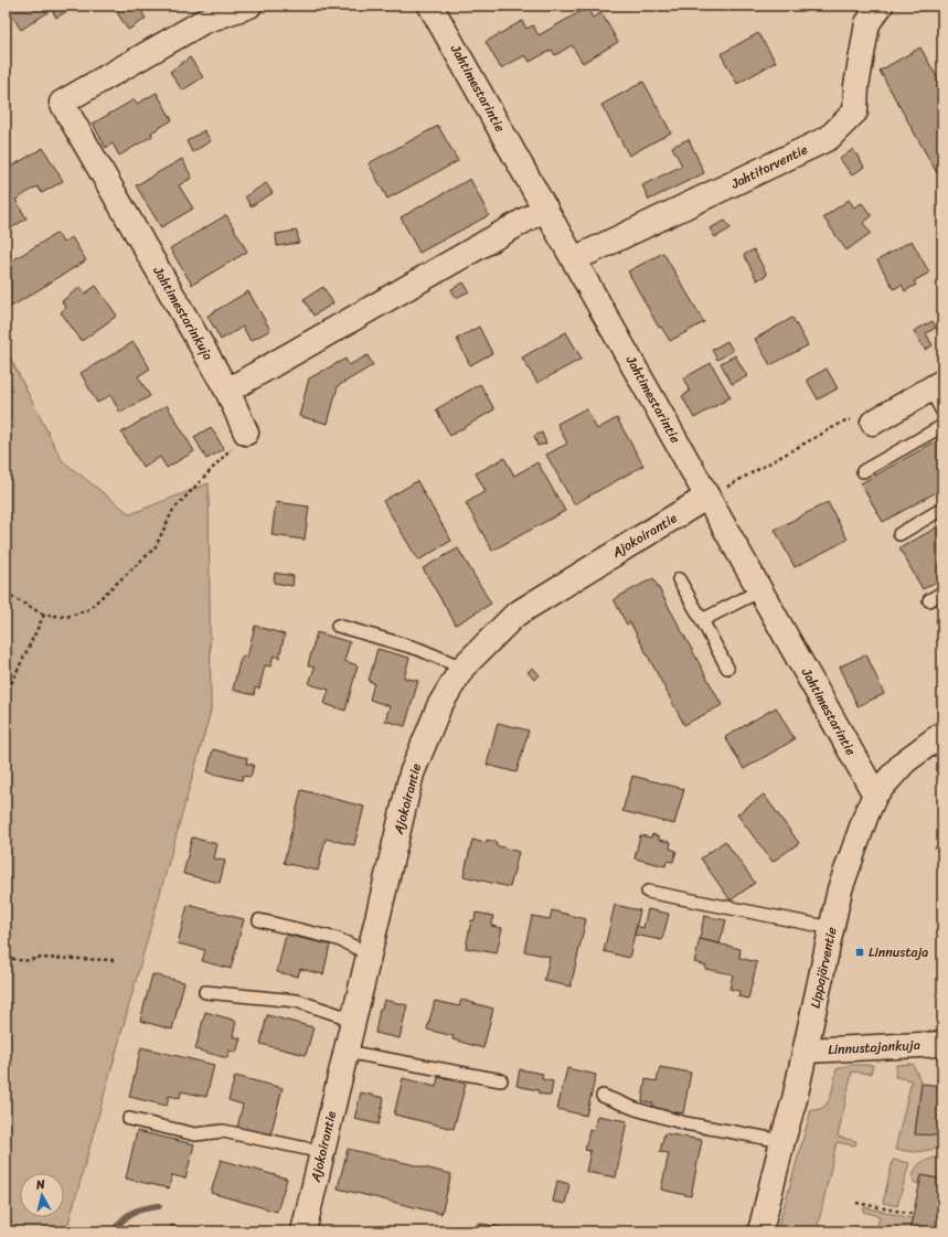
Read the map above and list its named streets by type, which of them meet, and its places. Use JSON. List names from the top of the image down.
{
  "streets": {
    "street": [
      "Jahtimestarintie",
      "Jahtitorventie",
      "Jahtimestarinkuja",
      "Ajokoirantie",
      "Lippajärventie",
      "Linnustajankuja"
    ]
  },
  "crossings": [
    ["Jahtimestarintie", "Jahtitorventie"],
    ["Jahtimestarintie", "Ajokoirantie"],
    ["Jahtimestarintie", "Lippajärventie"],
    ["Lippajärventie", "Linnustajankuja"]
  ],
  "places": {
    "transit": ["Linnustaja"]
  },
  "north": "top"
}
